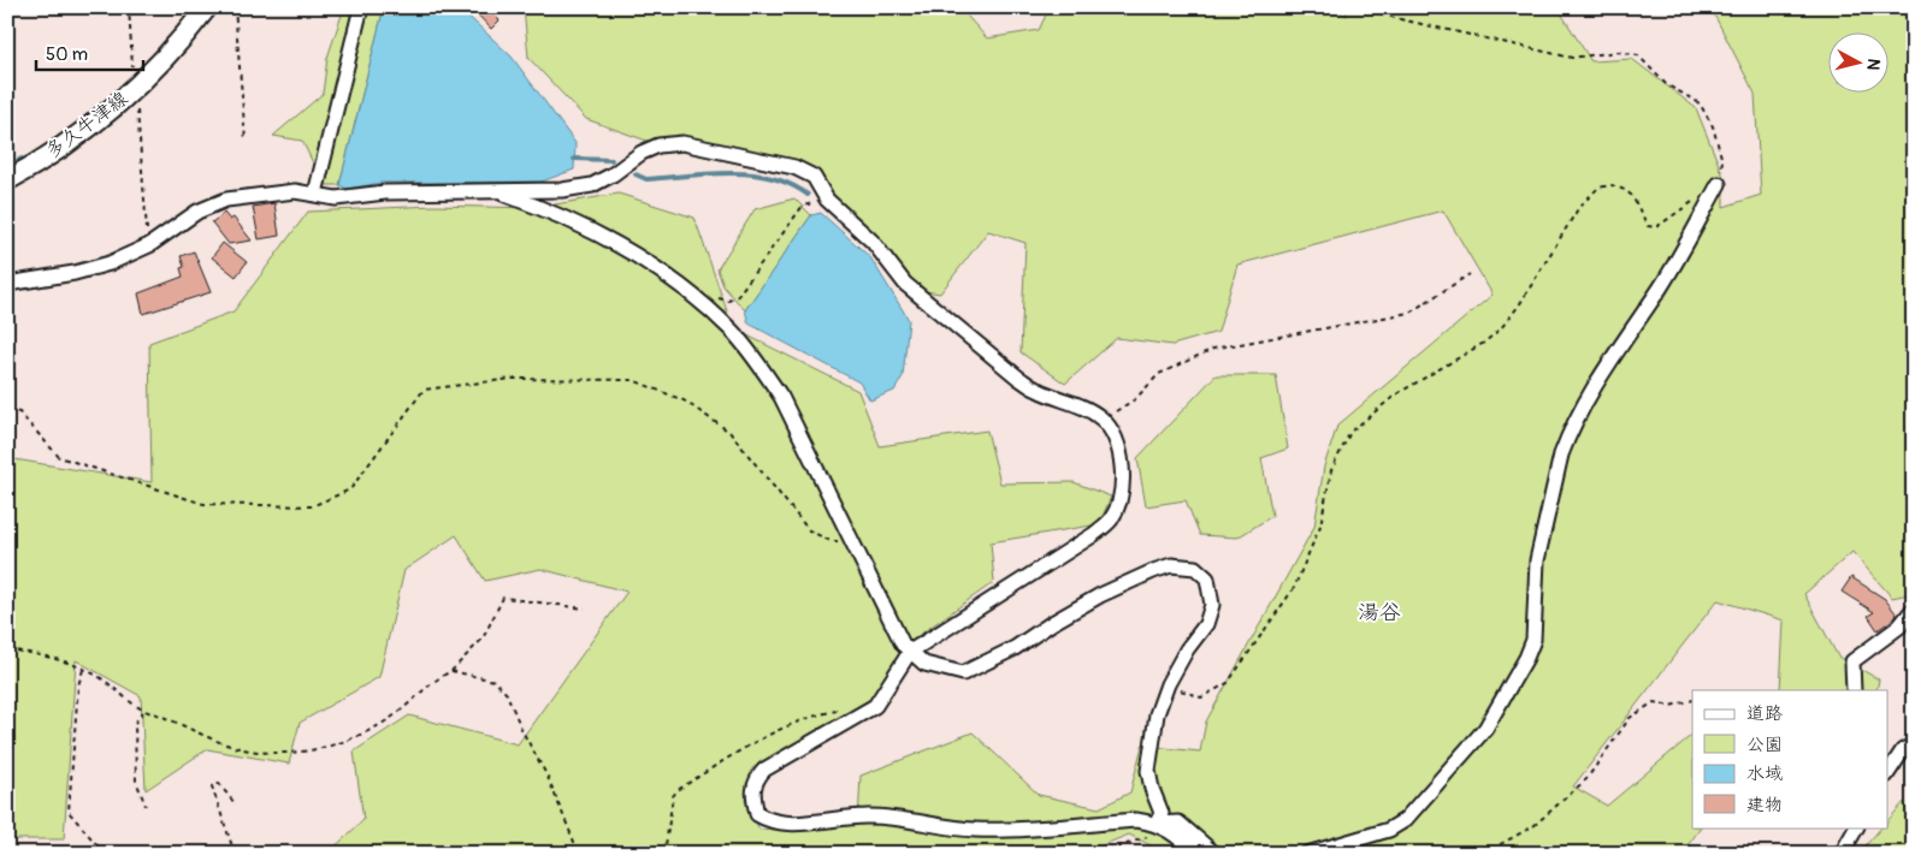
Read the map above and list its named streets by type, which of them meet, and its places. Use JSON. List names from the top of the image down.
{
  "streets": {
    "main road": ["多久牛津線"]
  },
  "districts": ["湯谷"],
  "legend": [
    "道路",
    "公園",
    "水域",
    "建物"
  ],
  "scale_bar": "50 m",
  "north": "right"
}
